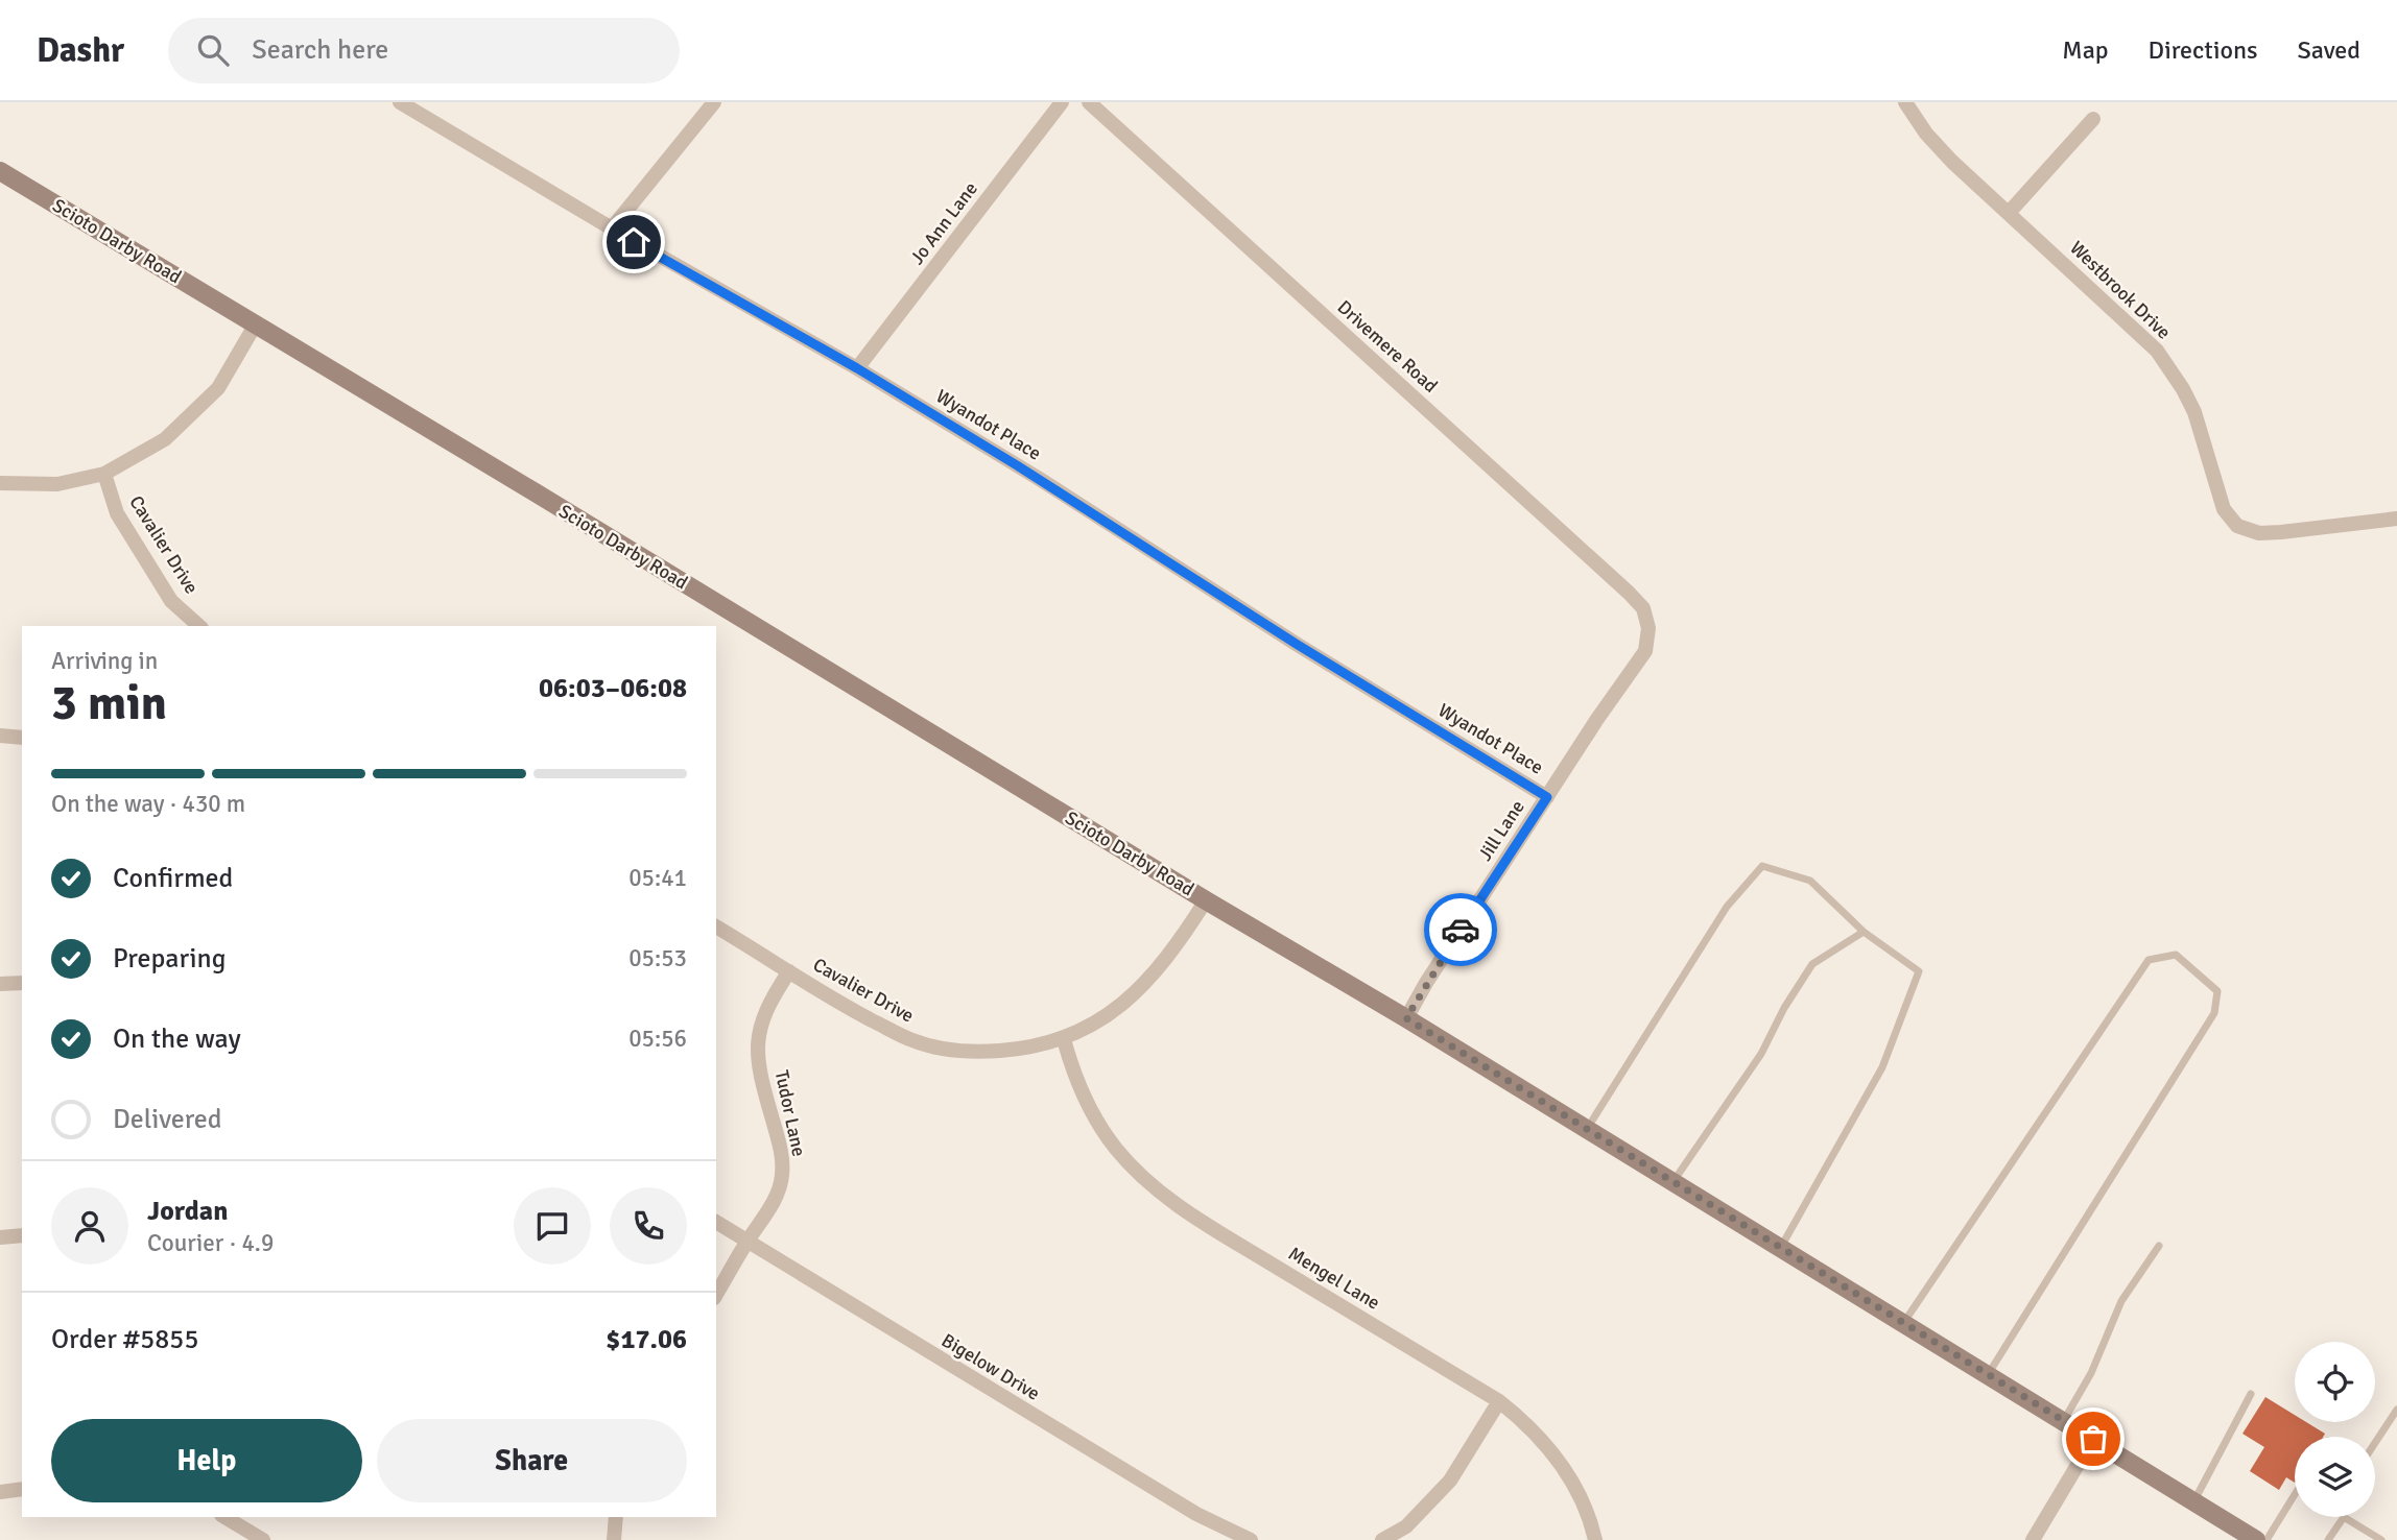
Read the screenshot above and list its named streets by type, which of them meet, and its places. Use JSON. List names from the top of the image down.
{
  "streets": {
    "main road": ["Scioto Darby Road"],
    "street": [
      "Jo Ann Lane",
      "Westbrook Drive",
      "Drivemere Road",
      "Wyandot Place",
      "Cavalier Drive",
      "Jill Lane",
      "Tudor Lane",
      "Mengel Lane",
      "Bigelow Drive"
    ]
  },
  "crossings": [
    ["Jo Ann Lane", "Wyandot Place"],
    ["Scioto Darby Road", "Cavalier Drive"],
    ["Scioto Darby Road", "Jill Lane"],
    ["Drivemere Road", "Jill Lane"],
    ["Wyandot Place", "Jill Lane"],
    ["Cavalier Drive", "Tudor Lane"],
    ["Cavalier Drive", "Mengel Lane"],
    ["Tudor Lane", "Bigelow Drive"]
  ],
  "page": {
    "header": "Dashr",
    "search": "Search here",
    "nav": ["Map", "Directions", "Saved"],
    "heading": ["3 min", "Arriving in", "06:03–06:08"],
    "panel": [
      "Jordan",
      "Courier · 4.9",
      "Order #5855",
      "$17.06"
    ],
    "bar": "On the way · 430 m",
    "list": [
      ["Confirmed", "05:41"],
      ["Preparing", "05:53"],
      ["On the way", "05:56"],
      "Delivered"
    ],
    "buttons": ["Help", "Share"]
  }
}
